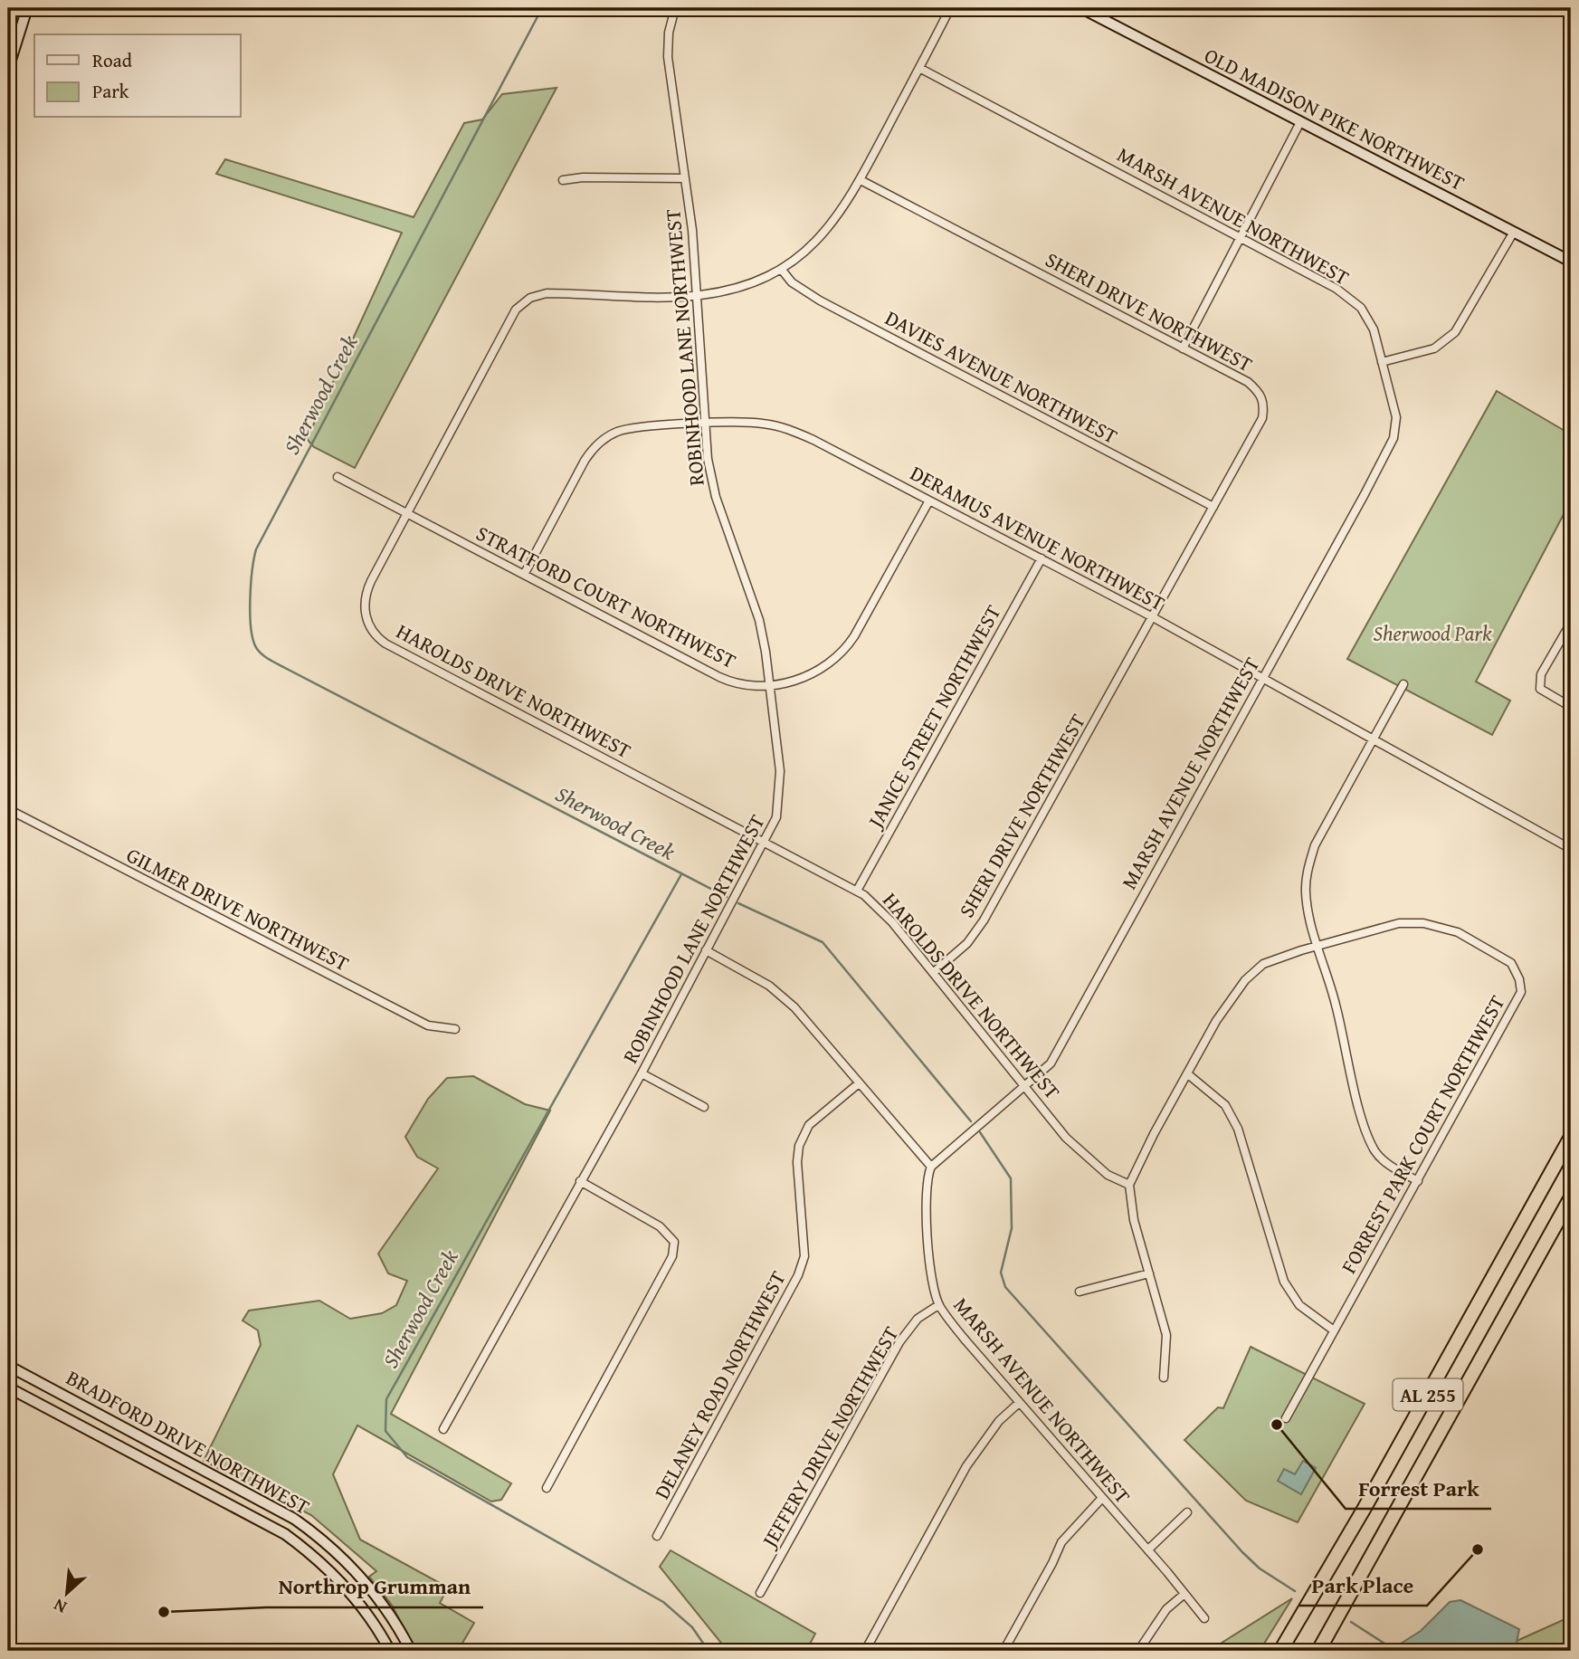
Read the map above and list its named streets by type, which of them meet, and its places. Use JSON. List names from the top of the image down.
{
  "streets": {
    "highway": ["AL 255"],
    "main road": ["OLD MADISON PIKE NORTHWEST", "BRADFORD DRIVE NORTHWEST"],
    "street": [
      "MARSH AVENUE NORTHWEST",
      "SHERI DRIVE NORTHWEST",
      "ROBINHOOD LANE NORTHWEST",
      "DAVIES AVENUE NORTHWEST",
      "DERAMUS AVENUE NORTHWEST",
      "STRATFORD COURT NORTHWEST",
      "HAROLDS DRIVE NORTHWEST",
      "JANICE STREET NORTHWEST",
      "GILMER DRIVE NORTHWEST",
      "FORREST PARK COURT NORTHWEST",
      "DELANEY ROAD NORTHWEST",
      "JEFFERY DRIVE NORTHWEST"
    ]
  },
  "crossings": [
    ["MARSH AVENUE NORTHWEST", "DERAMUS AVENUE NORTHWEST"],
    ["MARSH AVENUE NORTHWEST", "HAROLDS DRIVE NORTHWEST"],
    ["MARSH AVENUE NORTHWEST", "JEFFERY DRIVE NORTHWEST"],
    ["SHERI DRIVE NORTHWEST", "DAVIES AVENUE NORTHWEST"],
    ["SHERI DRIVE NORTHWEST", "DERAMUS AVENUE NORTHWEST"],
    ["SHERI DRIVE NORTHWEST", "HAROLDS DRIVE NORTHWEST"],
    ["ROBINHOOD LANE NORTHWEST", "DERAMUS AVENUE NORTHWEST"],
    ["ROBINHOOD LANE NORTHWEST", "STRATFORD COURT NORTHWEST"],
    ["ROBINHOOD LANE NORTHWEST", "HAROLDS DRIVE NORTHWEST"],
    ["DAVIES AVENUE NORTHWEST", "HAROLDS DRIVE NORTHWEST"],
    ["DERAMUS AVENUE NORTHWEST", "STRATFORD COURT NORTHWEST"],
    ["DERAMUS AVENUE NORTHWEST", "JANICE STREET NORTHWEST"],
    ["STRATFORD COURT NORTHWEST", "HAROLDS DRIVE NORTHWEST"],
    ["HAROLDS DRIVE NORTHWEST", "JANICE STREET NORTHWEST"],
    ["HAROLDS DRIVE NORTHWEST", "FORREST PARK COURT NORTHWEST"]
  ],
  "water": ["Sherwood Creek"],
  "parks": ["Sherwood Park"],
  "places": ["Forrest Park", "Park Place", "Northrop Grumman"],
  "legend": ["Road", "Park"],
  "north": "bottom left"
}
